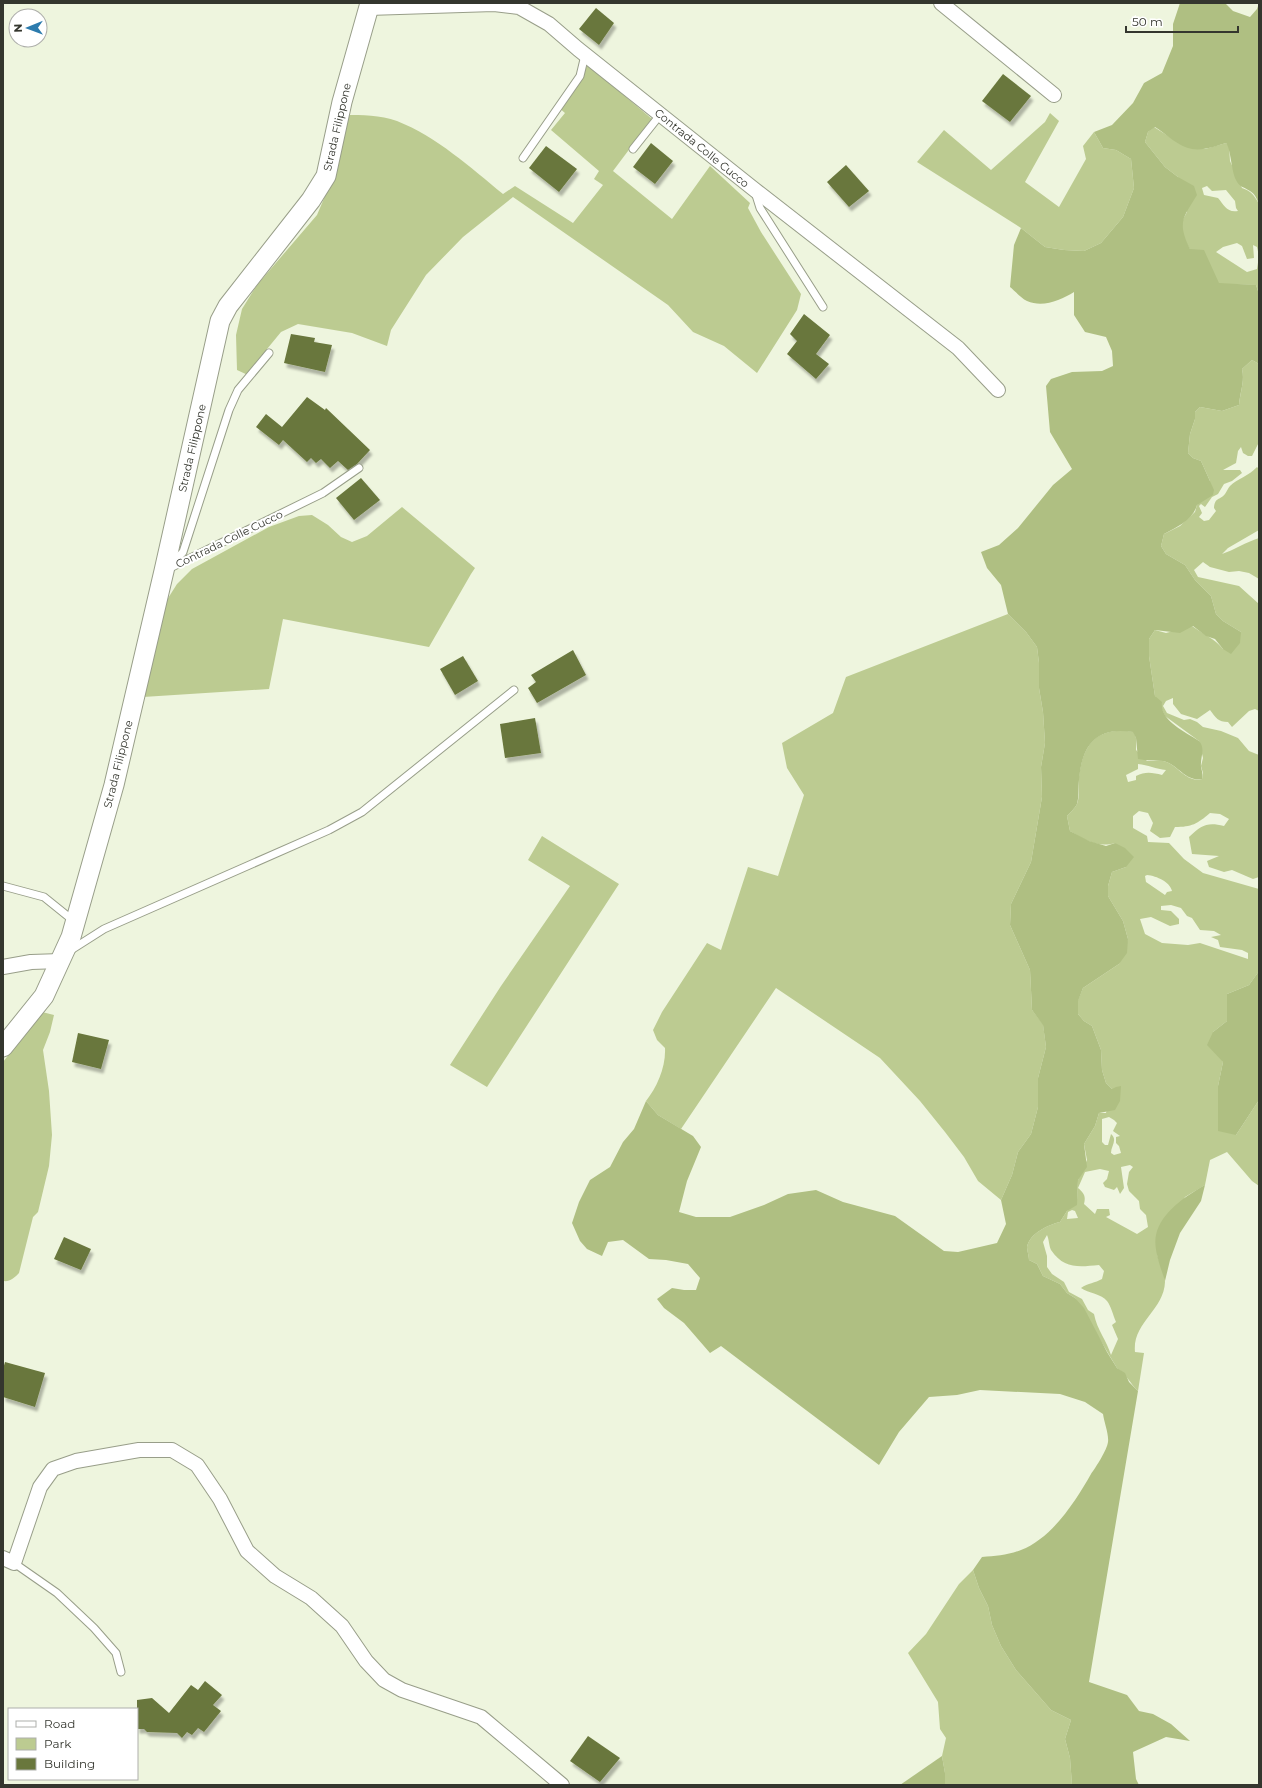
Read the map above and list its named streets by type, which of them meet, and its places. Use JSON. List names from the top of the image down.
{
  "streets": {
    "street": ["Strada Filippone", "Contrada Colle Cucco"]
  },
  "crossings": [
    ["Strada Filippone", "Contrada Colle Cucco"]
  ],
  "legend": ["Road", "Park", "Building"],
  "scale_bar": "50 m",
  "north": "left"
}
